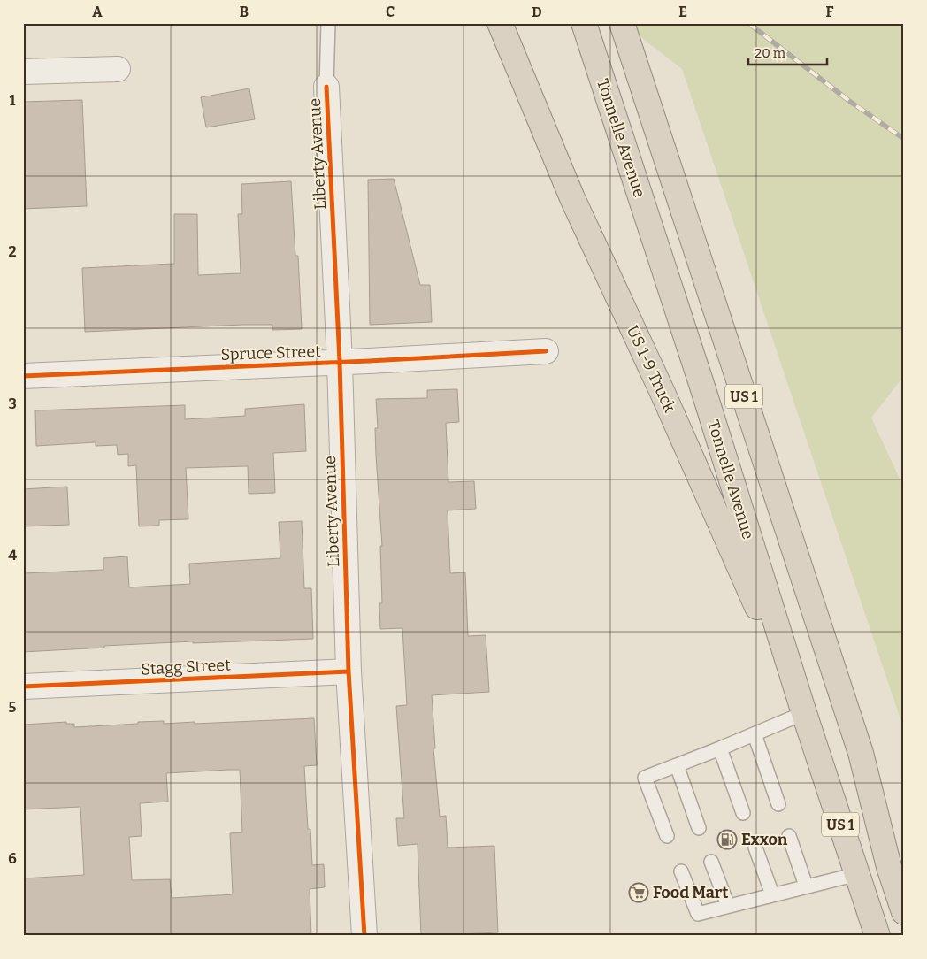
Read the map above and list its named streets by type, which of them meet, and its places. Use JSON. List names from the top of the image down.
{
  "streets": {
    "highway": ["Tonnelle Avenue", "US 1-9 Truck", "US 1"],
    "street": ["Liberty Avenue", "Spruce Street", "Stagg Street"]
  },
  "crossings": [
    ["Tonnelle Avenue", "US 1-9 Truck"],
    ["Liberty Avenue", "Spruce Street"],
    ["Liberty Avenue", "Stagg Street"]
  ],
  "places": {
    "fuel station": ["Exxon"],
    "supermarket": ["Food Mart"]
  },
  "scale_bar": "20 m",
  "grid": {
    "columns": [
      "A",
      "B",
      "C",
      "D",
      "E",
      "F"
    ],
    "rows": [
      "1",
      "2",
      "3",
      "4",
      "5",
      "6"
    ]
  }
}
